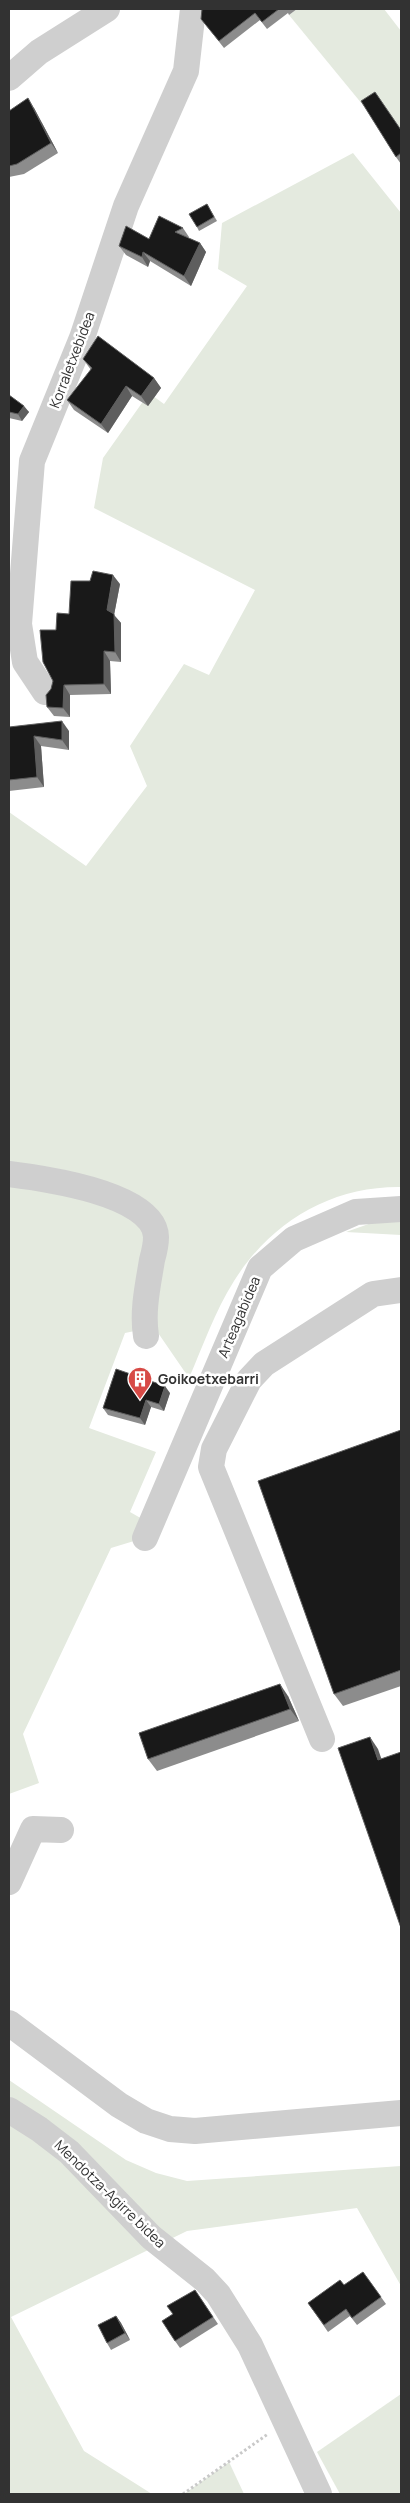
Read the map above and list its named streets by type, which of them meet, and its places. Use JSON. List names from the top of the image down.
{
  "streets": {
    "street": ["Korraletxebidea", "Arteagabidea", "Mendotza-Agirre bidea"]
  },
  "places": {
    "building": ["Goikoetxebarri"]
  }
}
